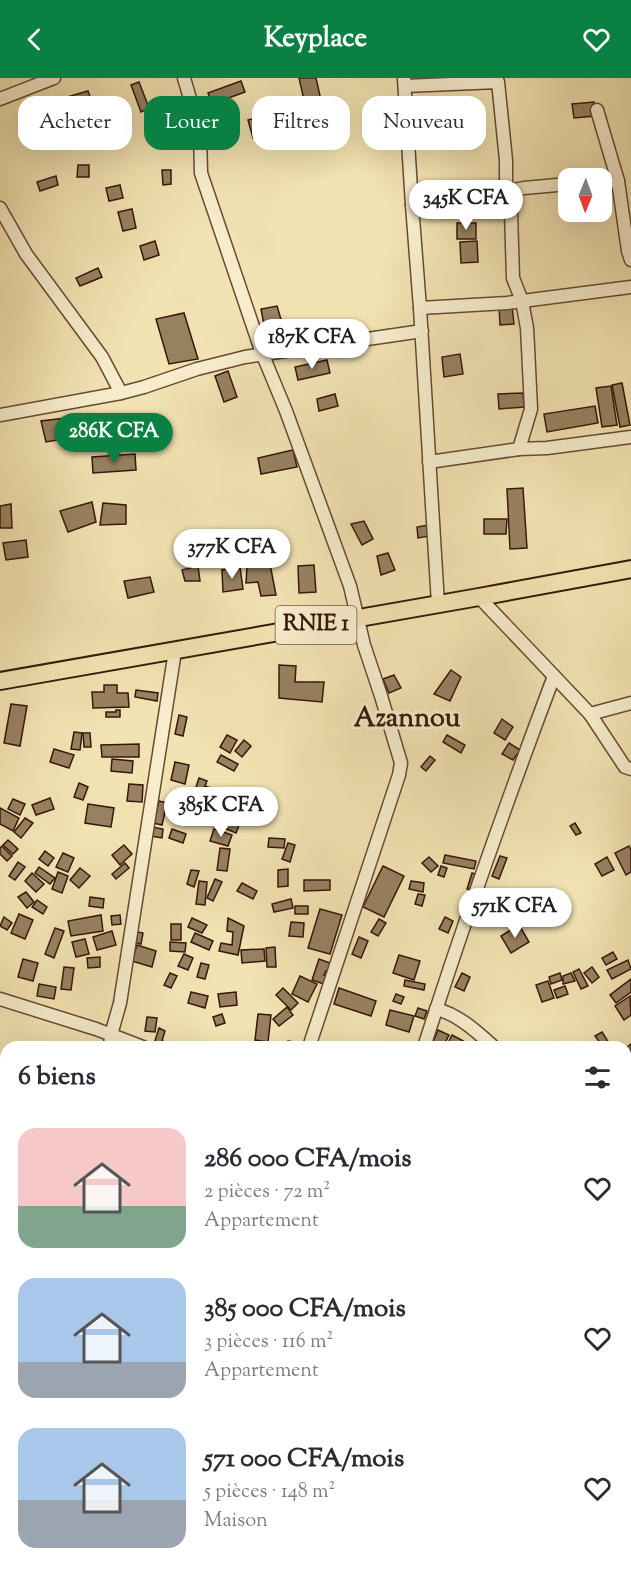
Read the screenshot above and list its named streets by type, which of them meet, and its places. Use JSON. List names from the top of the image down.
{
  "streets": {
    "highway": ["RNIE 1"]
  },
  "districts": ["Azannou"],
  "north": "bottom",
  "page": {
    "header": "Keyplace",
    "chip": [
      "Acheter",
      "Louer",
      "Filtres",
      "Nouveau"
    ],
    "price": [
      "345K CFA",
      "187K CFA",
      "286K CFA",
      "377K CFA",
      "385K CFA",
      "571K CFA"
    ],
    "heading": "6 biens",
    "list": [
      {
        "name": "286 000 CFA/mois",
        "note": "2 pièces · 72 m² · Appartement"
      },
      {
        "name": "385 000 CFA/mois",
        "note": "3 pièces · 116 m² · Appartement"
      },
      {
        "name": "571 000 CFA/mois",
        "note": "5 pièces · 148 m² · Maison"
      }
    ]
  }
}
